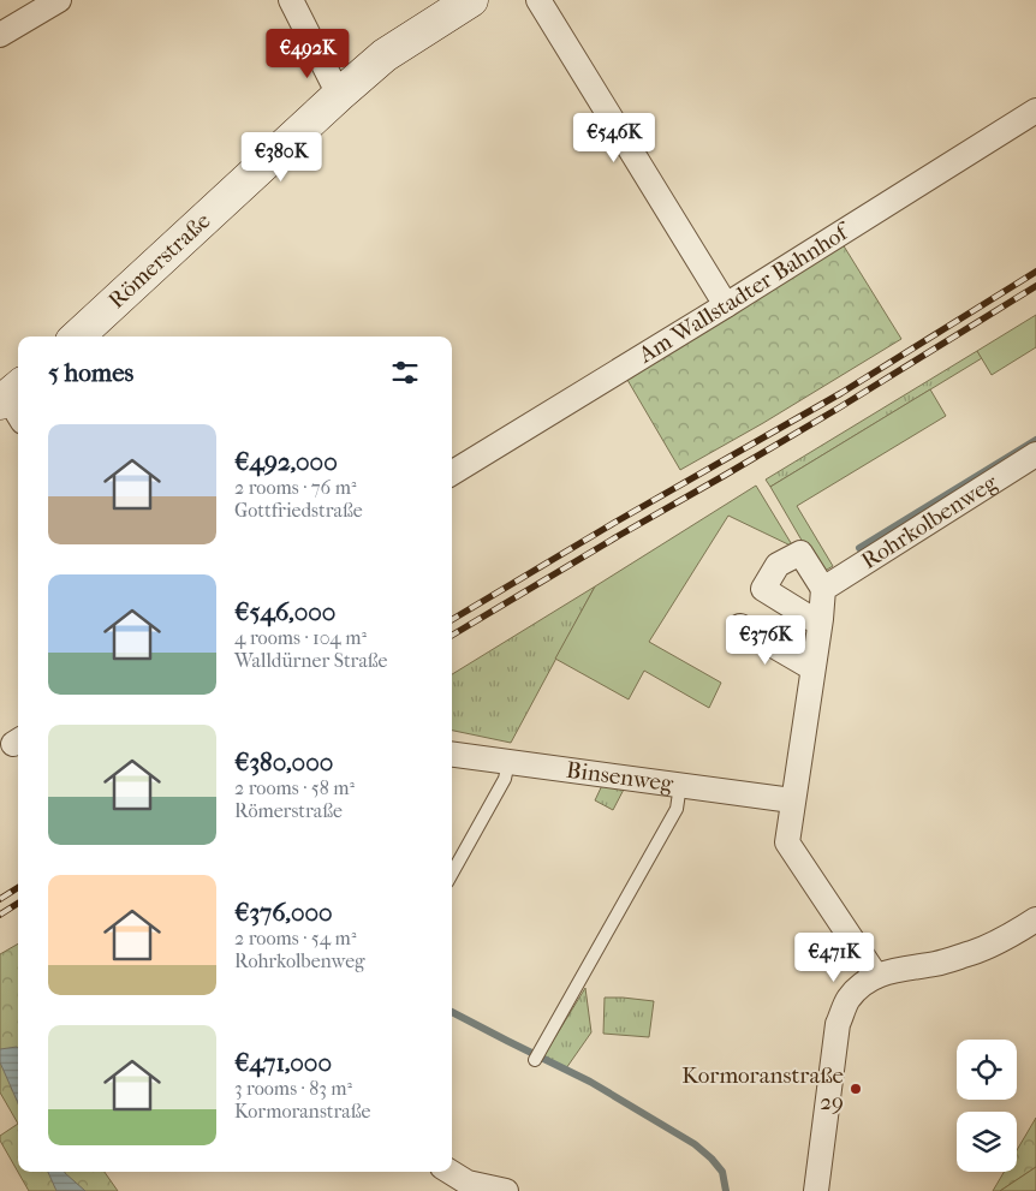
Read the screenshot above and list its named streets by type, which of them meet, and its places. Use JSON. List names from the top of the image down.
{
  "streets": {
    "street": [
      "Römerstraße",
      "Am Wallstadter Bahnhof",
      "Rohrkolbenweg",
      "Binsenweg"
    ]
  },
  "places": ["Kormoranstraße 29"],
  "page": {
    "price": [
      "€492K",
      "€546K",
      "€380K",
      "€376K",
      "€471K"
    ],
    "heading": "5 homes",
    "list": [
      {
        "name": "€492,000",
        "note": "2 rooms · 76 m² · Gottfriedstraße"
      },
      {
        "name": "€546,000",
        "note": "4 rooms · 104 m² · Walldürner Straße"
      },
      {
        "name": "€380,000",
        "note": "2 rooms · 58 m² · Römerstraße"
      },
      {
        "name": "€376,000",
        "note": "2 rooms · 54 m² · Rohrkolbenweg"
      },
      {
        "name": "€471,000",
        "note": "3 rooms · 83 m² · Kormoranstraße"
      }
    ]
  }
}
